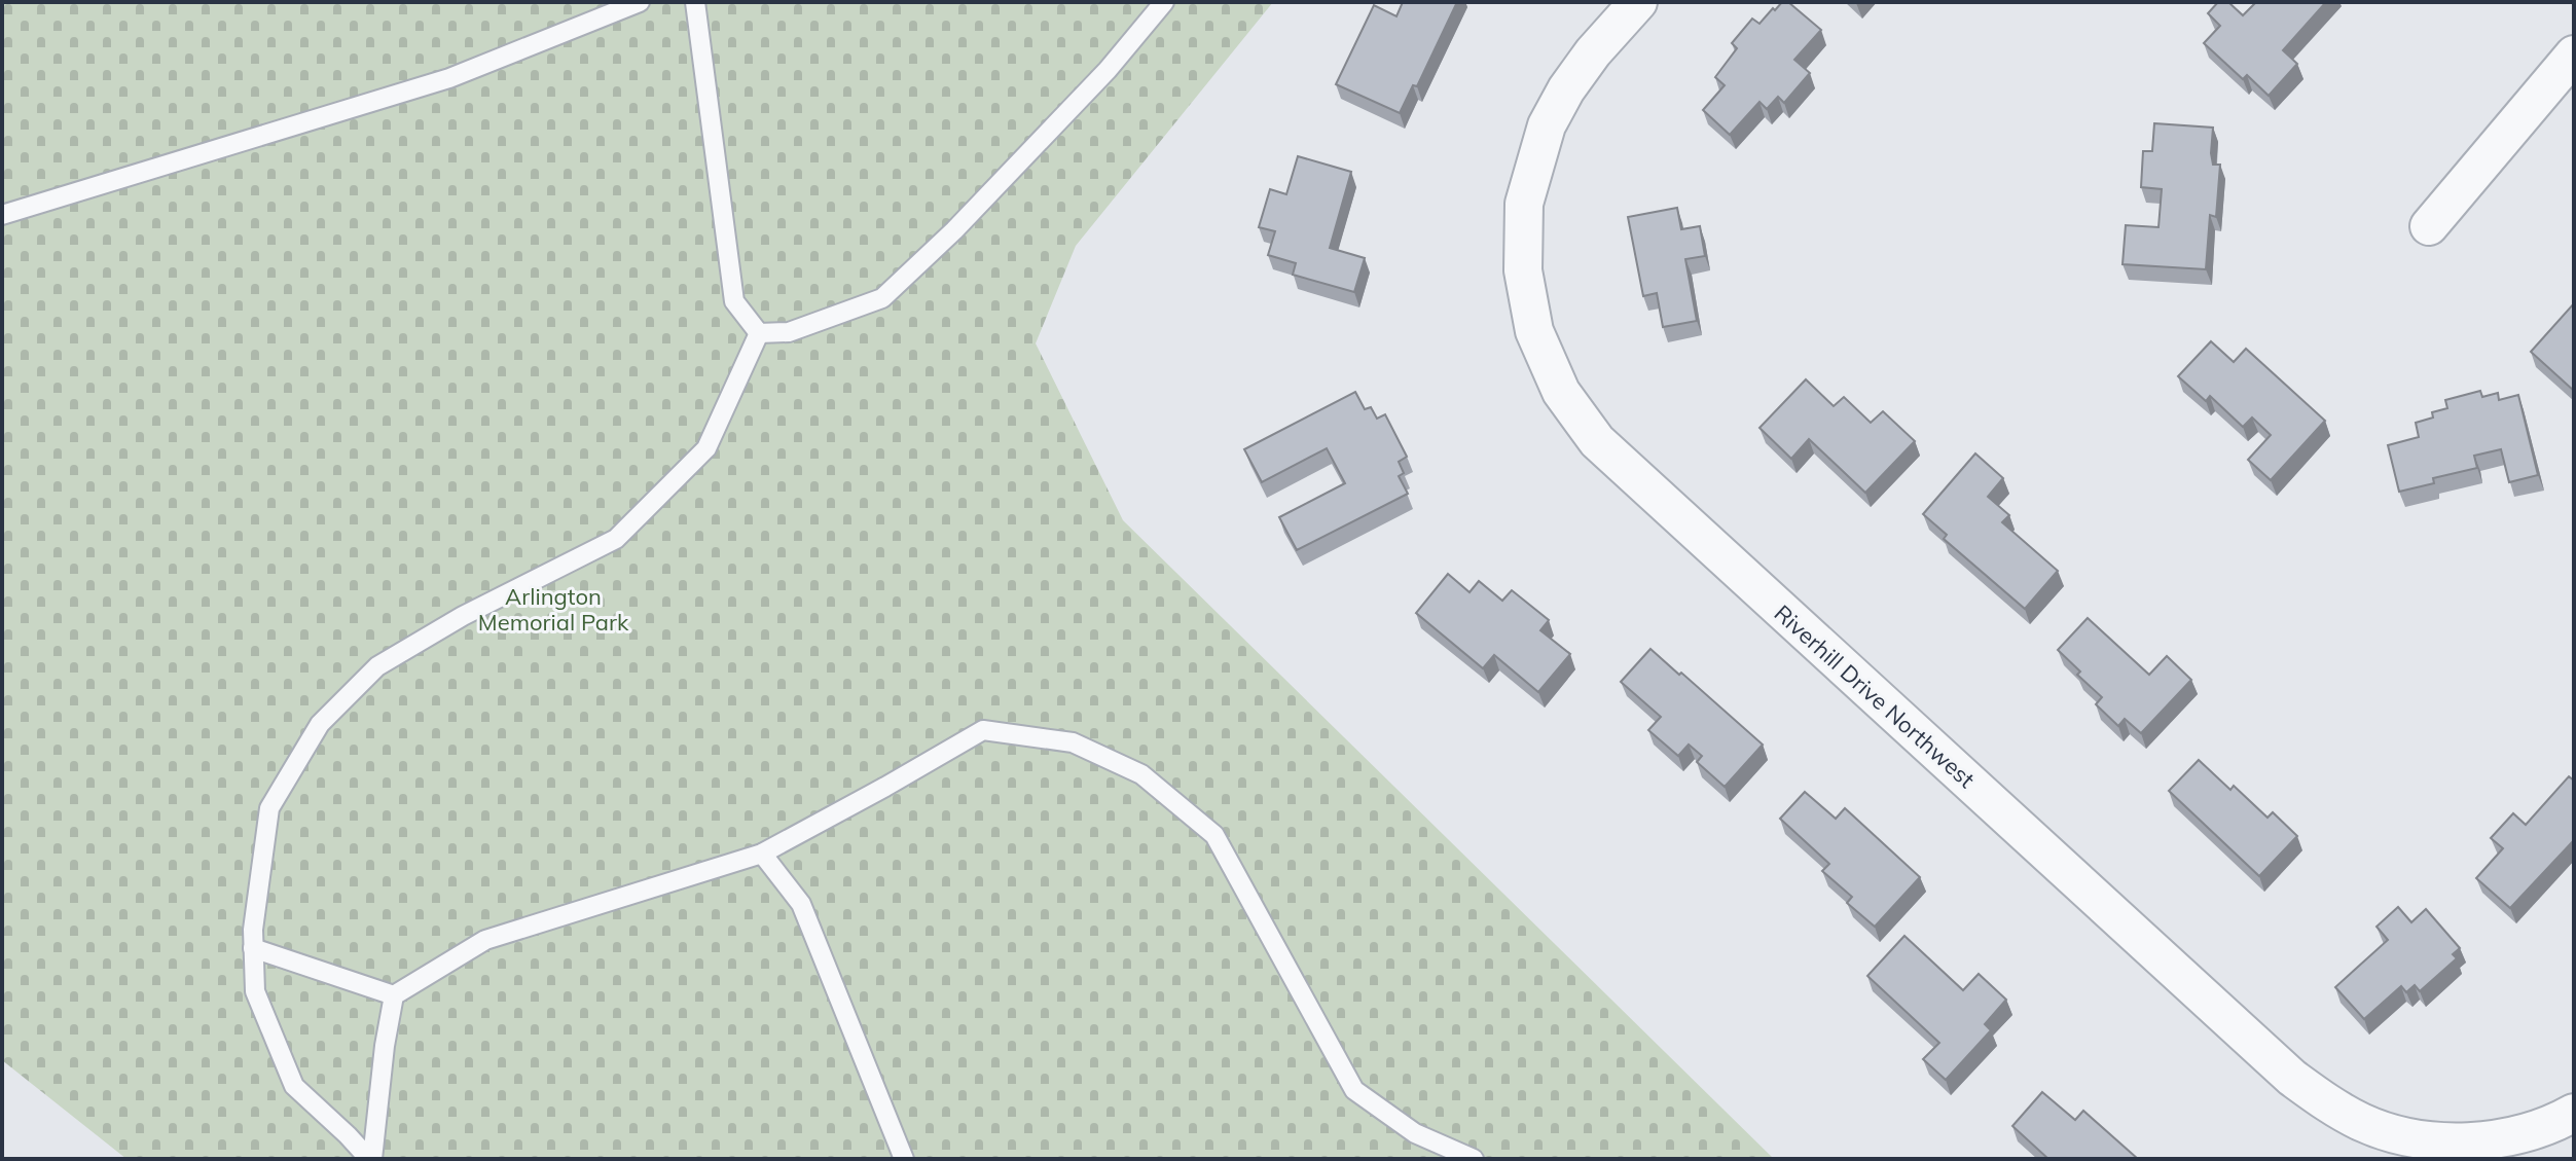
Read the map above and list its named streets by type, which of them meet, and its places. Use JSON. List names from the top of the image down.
{
  "streets": {
    "street": ["Riverhill Drive Northwest"]
  },
  "parks": ["Arlington Memorial Park"]
}
